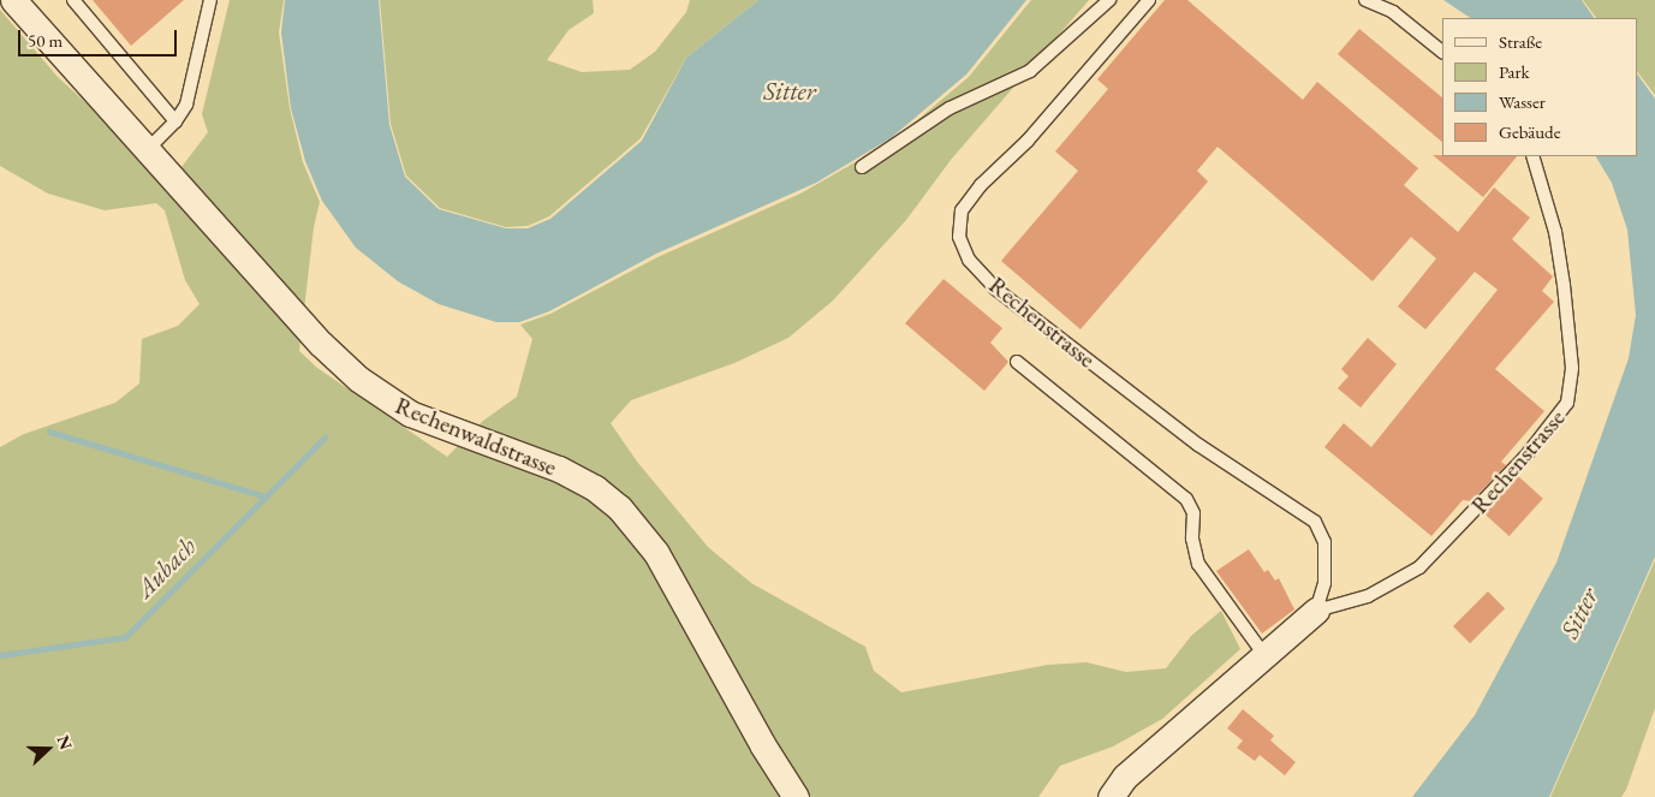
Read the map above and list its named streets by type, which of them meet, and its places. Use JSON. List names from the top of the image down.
{
  "streets": {
    "street": ["Rechenstrasse", "Rechenwaldstrasse"]
  },
  "water": ["Sitter", "Aubach"],
  "legend": [
    "Straße",
    "Park",
    "Wasser",
    "Gebäude"
  ],
  "scale_bar": "50 m",
  "north": "right"
}
